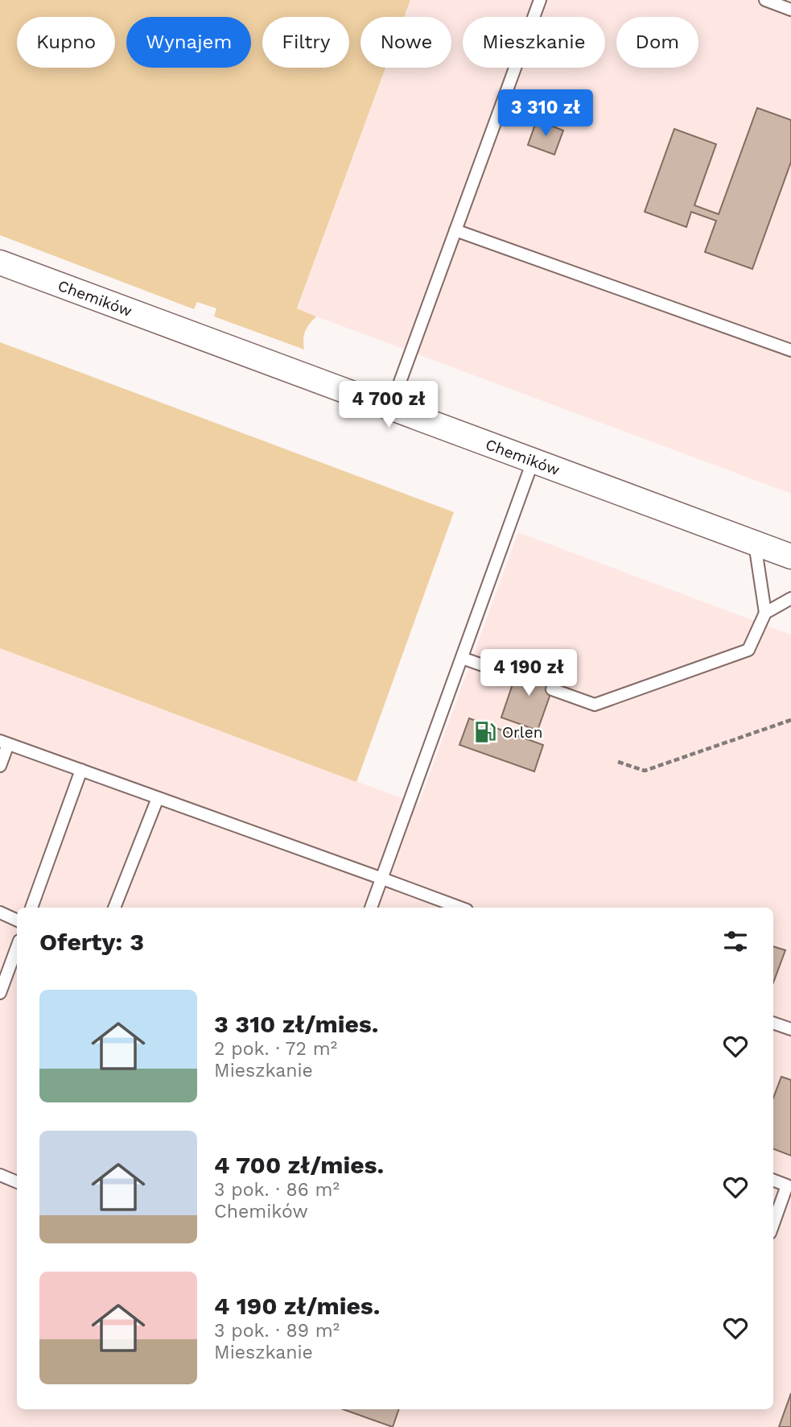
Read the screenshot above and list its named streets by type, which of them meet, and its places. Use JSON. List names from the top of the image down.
{
  "streets": {
    "street": ["Chemików"]
  },
  "places": {
    "fuel station": ["Orlen"]
  },
  "page": {
    "chip": [
      "Kupno",
      "Wynajem",
      "Filtry",
      "Nowe",
      "Mieszkanie",
      "Dom"
    ],
    "price": ["3 310 zł", "4 700 zł", "4 190 zł"],
    "heading": "Oferty: 3",
    "list": [
      {
        "name": "3 310 zł/mies.",
        "note": "2 pok. · 72 m² · Mieszkanie"
      },
      {
        "name": "4 700 zł/mies.",
        "note": "3 pok. · 86 m² · Chemików"
      },
      {
        "name": "4 190 zł/mies.",
        "note": "3 pok. · 89 m² · Mieszkanie"
      }
    ]
  }
}
